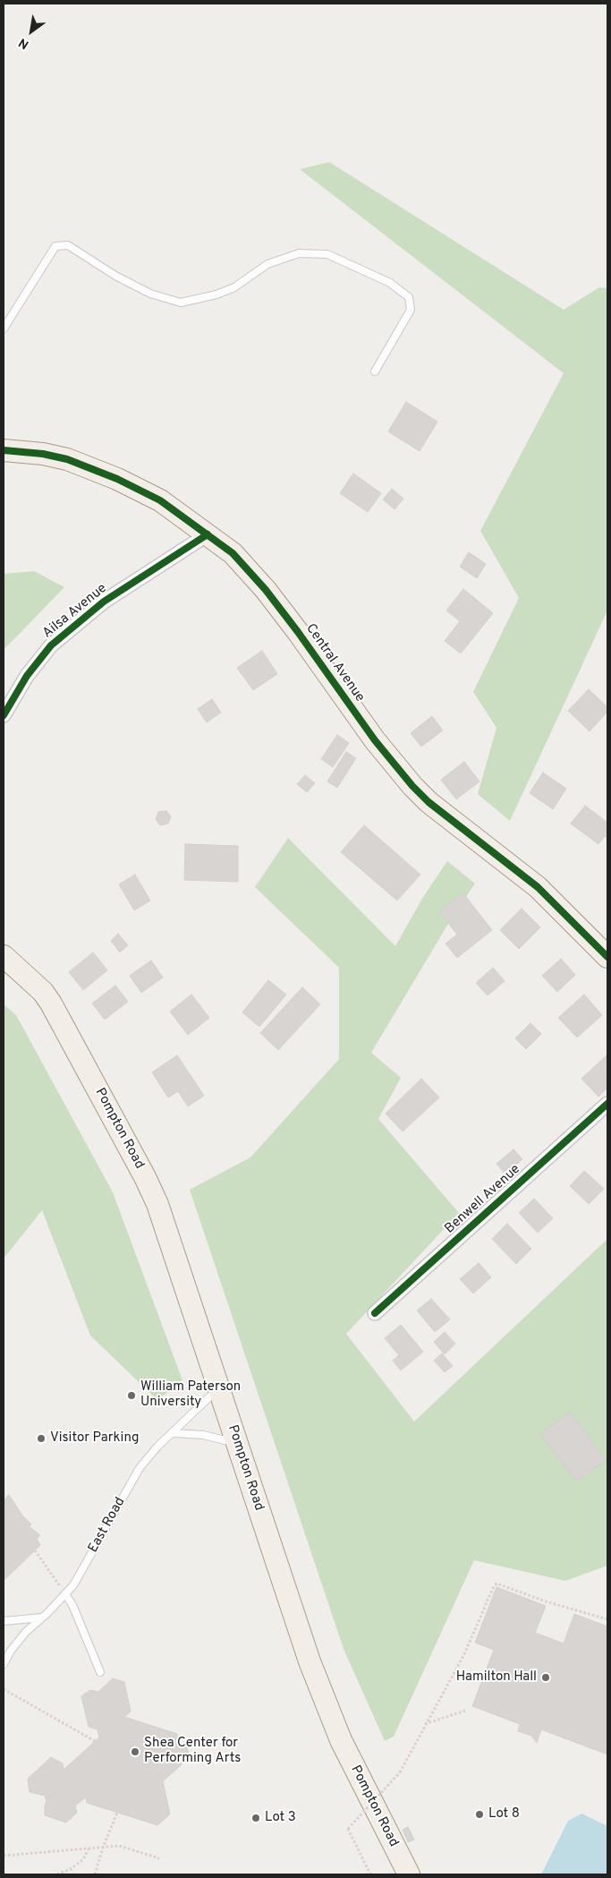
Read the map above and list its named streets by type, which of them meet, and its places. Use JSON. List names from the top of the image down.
{
  "streets": {
    "main road": ["Central Avenue", "Pompton Road"],
    "street": ["Ailsa Avenue", "Benwell Avenue"],
    "lane": ["East Road"]
  },
  "crossings": [
    ["Ailsa Avenue", "Central Avenue"],
    ["Pompton Road", "East Road"]
  ],
  "places": [
    "William Paterson University",
    "Visitor Parking",
    "Hamilton Hall",
    "Shea Center for Performing Arts",
    "Lot 8",
    "Lot 3"
  ],
  "north": "bottom left"
}
